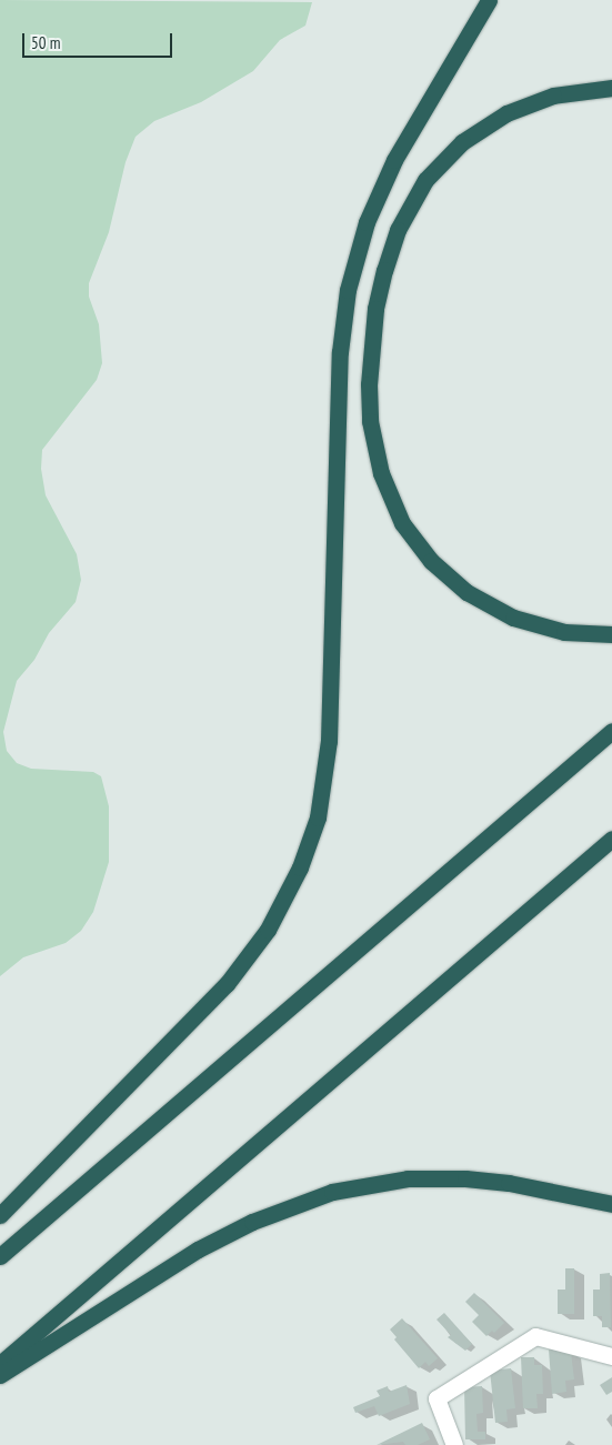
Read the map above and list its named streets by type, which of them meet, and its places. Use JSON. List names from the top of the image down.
{
  "scale_bar": "50 m"
}
